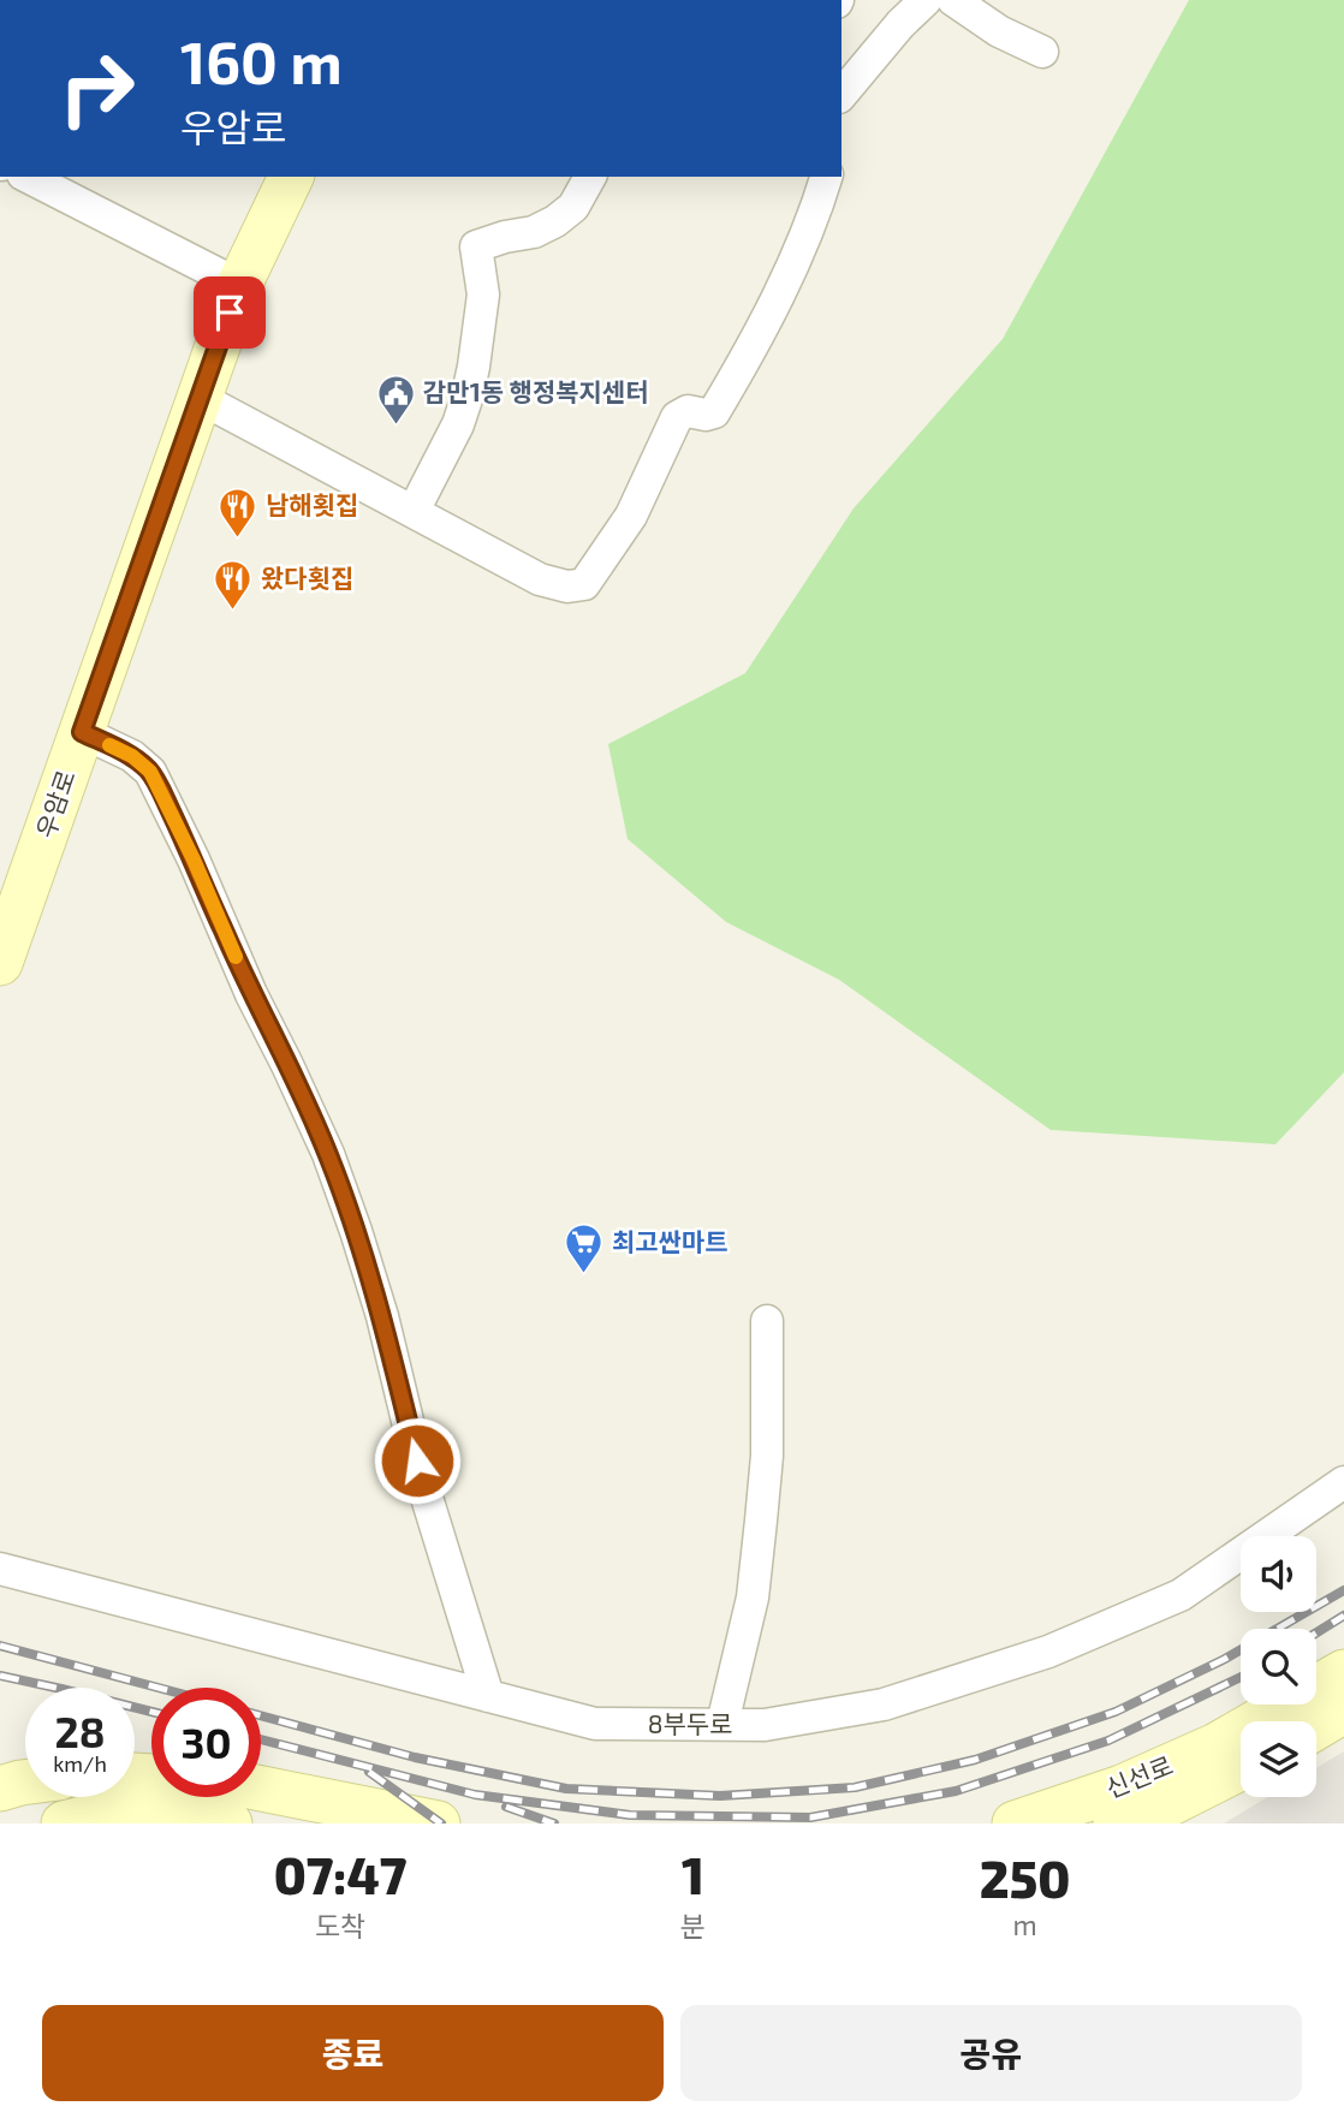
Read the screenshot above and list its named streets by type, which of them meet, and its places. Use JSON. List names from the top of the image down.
{
  "streets": {
    "main road": ["우암로", "신선로"],
    "street": ["8부두로"]
  },
  "places": {
    "public building": ["감만1동 행정복지센터"],
    "restaurant": ["남해횟집", "왔다횟집"],
    "supermarket": ["최고싼마트"]
  },
  "page": {
    "turn": ["160 m", "우암로"],
    "speed": "28 km/h",
    "limit": "30",
    "eta": [
      "07:47",
      "도착",
      "1",
      "분",
      "250",
      "m"
    ],
    "buttons": ["종료", "공유"]
  }
}
